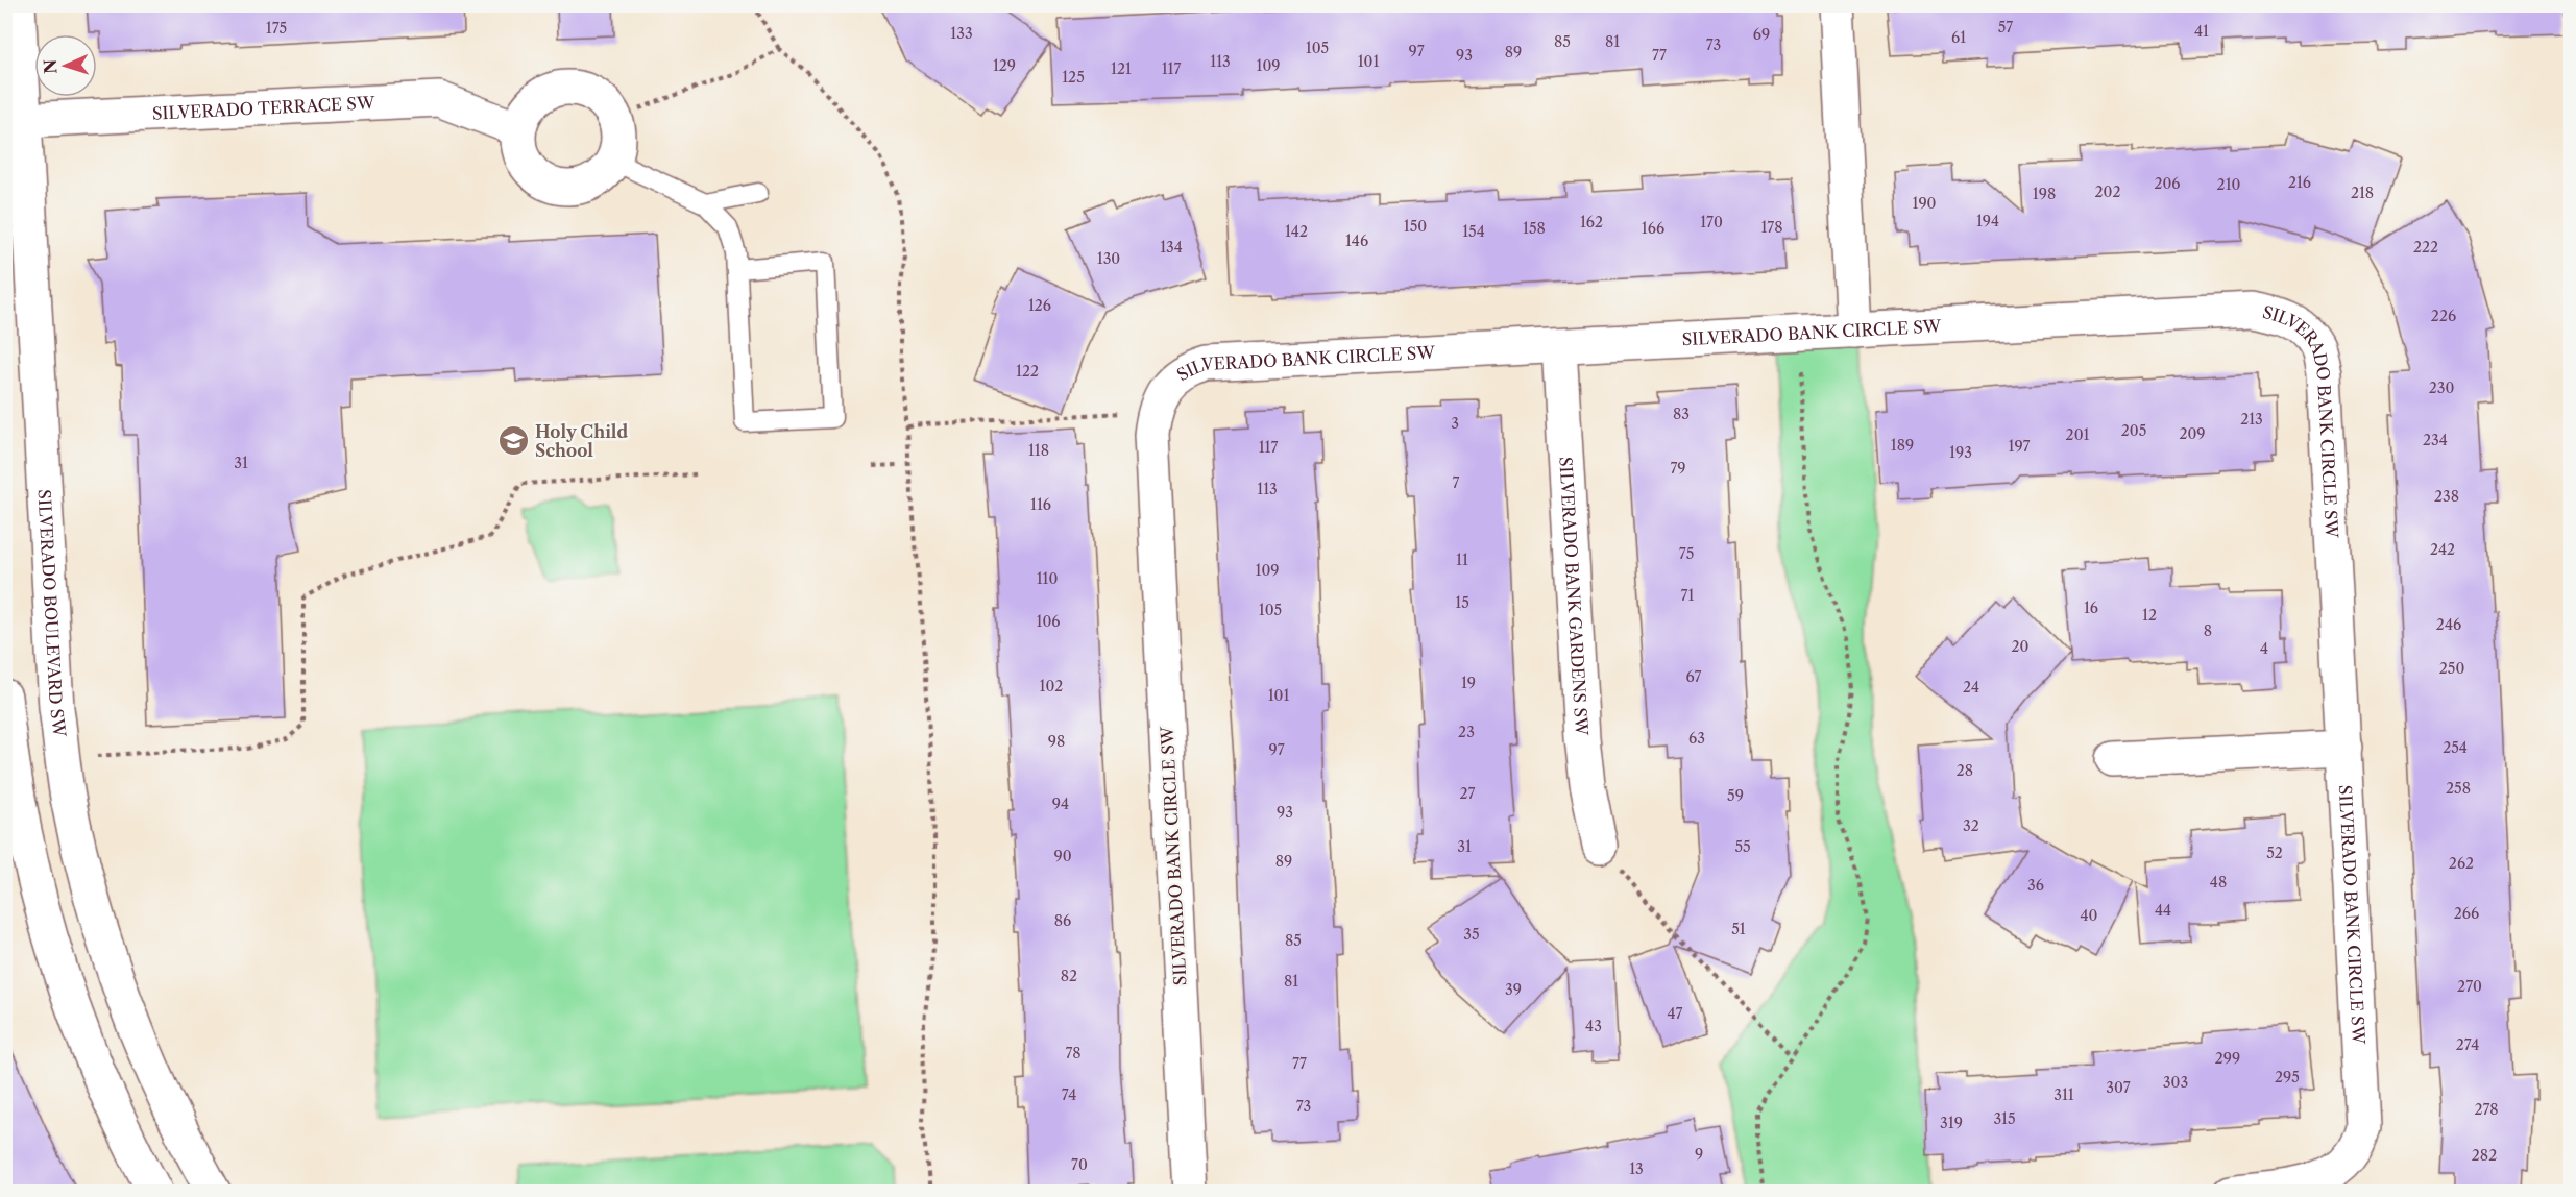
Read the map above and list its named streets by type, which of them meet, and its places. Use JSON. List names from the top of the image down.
{
  "streets": {
    "street": [
      "SILVERADO TERRACE SW",
      "SILVERADO BANK CIRCLE SW",
      "SILVERADO BANK GARDENS SW",
      "SILVERADO BOULEVARD SW"
    ]
  },
  "crossings": [
    ["SILVERADO TERRACE SW", "SILVERADO BOULEVARD SW"],
    ["SILVERADO BANK CIRCLE SW", "SILVERADO BANK GARDENS SW"]
  ],
  "places": {
    "school or university": ["Holy Child School"]
  },
  "house_numbers": [
    "57",
    "175",
    "41",
    "133",
    "69",
    "61",
    "85",
    "81",
    "73",
    "105",
    "97",
    "89",
    "93",
    "77",
    "113",
    "101",
    "129",
    "109",
    "121",
    "117",
    "125",
    "216",
    "206",
    "210",
    "202",
    "218",
    "198",
    "190",
    "194",
    "162",
    "170",
    "150",
    "178",
    "158",
    "166",
    "142",
    "154",
    "146",
    "134",
    "222",
    "130",
    "126",
    "226",
    "122",
    "230",
    "83",
    "213",
    "3",
    "205",
    "209",
    "201",
    "234",
    "189",
    "197",
    "117",
    "118",
    "193",
    "31",
    "79",
    "7",
    "113",
    "238",
    "116",
    "242",
    "75",
    "11",
    "109",
    "110",
    "71",
    "15",
    "16",
    "105",
    "12",
    "106",
    "246",
    "8",
    "20",
    "4",
    "250",
    "67",
    "19",
    "102",
    "24",
    "101",
    "23",
    "63",
    "98",
    "254",
    "97",
    "28",
    "258",
    "27",
    "59",
    "94",
    "93",
    "32",
    "31",
    "55",
    "52",
    "90",
    "89",
    "262",
    "48",
    "36",
    "44",
    "266",
    "40",
    "86",
    "51",
    "35",
    "85",
    "82",
    "81",
    "270",
    "39",
    "47",
    "43",
    "274",
    "78",
    "299",
    "77",
    "295",
    "303",
    "307",
    "74",
    "311",
    "73",
    "278",
    "315",
    "319",
    "9",
    "282",
    "70",
    "13"
  ],
  "north": "left"
}
